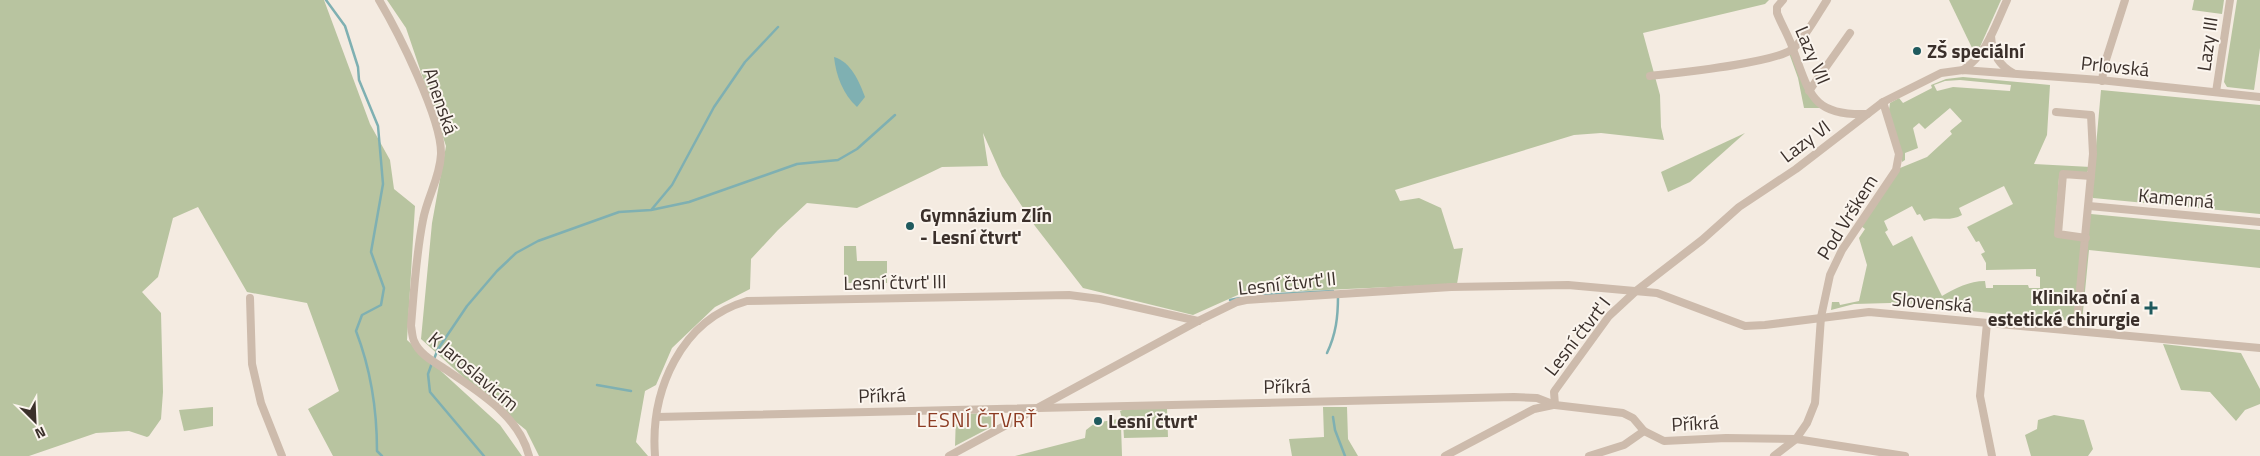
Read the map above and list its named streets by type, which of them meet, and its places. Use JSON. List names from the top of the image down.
{
  "streets": {
    "street": [
      "Lazy III",
      "Lazy VII",
      "Prlovská",
      "Anenská",
      "Lazy VI",
      "Kamenná",
      "Pod Vrškem",
      "Lesní čtvrť III",
      "Lesní čtvrť II",
      "Slovenská",
      "Lesní čtvrť I",
      "K Jaroslavicím",
      "Příkrá"
    ]
  },
  "crossings": [
    ["Lazy III", "Prlovská"],
    ["Lazy VII", "Lazy VI"],
    ["Prlovská", "Lazy VI"],
    ["Anenská", "K Jaroslavicím"],
    ["Lazy VI", "Pod Vrškem"],
    ["Lazy VI", "Lesní čtvrť II"],
    ["Lazy VI", "Slovenská"],
    ["Lazy VI", "Lesní čtvrť I"],
    ["Pod Vrškem", "Slovenská"],
    ["Pod Vrškem", "Příkrá"],
    ["Lesní čtvrť III", "Lesní čtvrť II"],
    ["Lesní čtvrť III", "Příkrá"],
    ["Lesní čtvrť II", "Slovenská"],
    ["Lesní čtvrť II", "Lesní čtvrť I"],
    ["Lesní čtvrť II", "Příkrá"],
    ["Slovenská", "Lesní čtvrť I"],
    ["Lesní čtvrť I", "Příkrá"]
  ],
  "districts": ["LESNÍ ČTVRŤ"],
  "places": {
    "other": ["ZŠ speciální", "Gymnázium Zlín - Lesní čtvrť", "Lesní čtvrť"],
    "health": ["Klinika oční a estetické chirurgie"]
  },
  "north": "bottom right"
}
